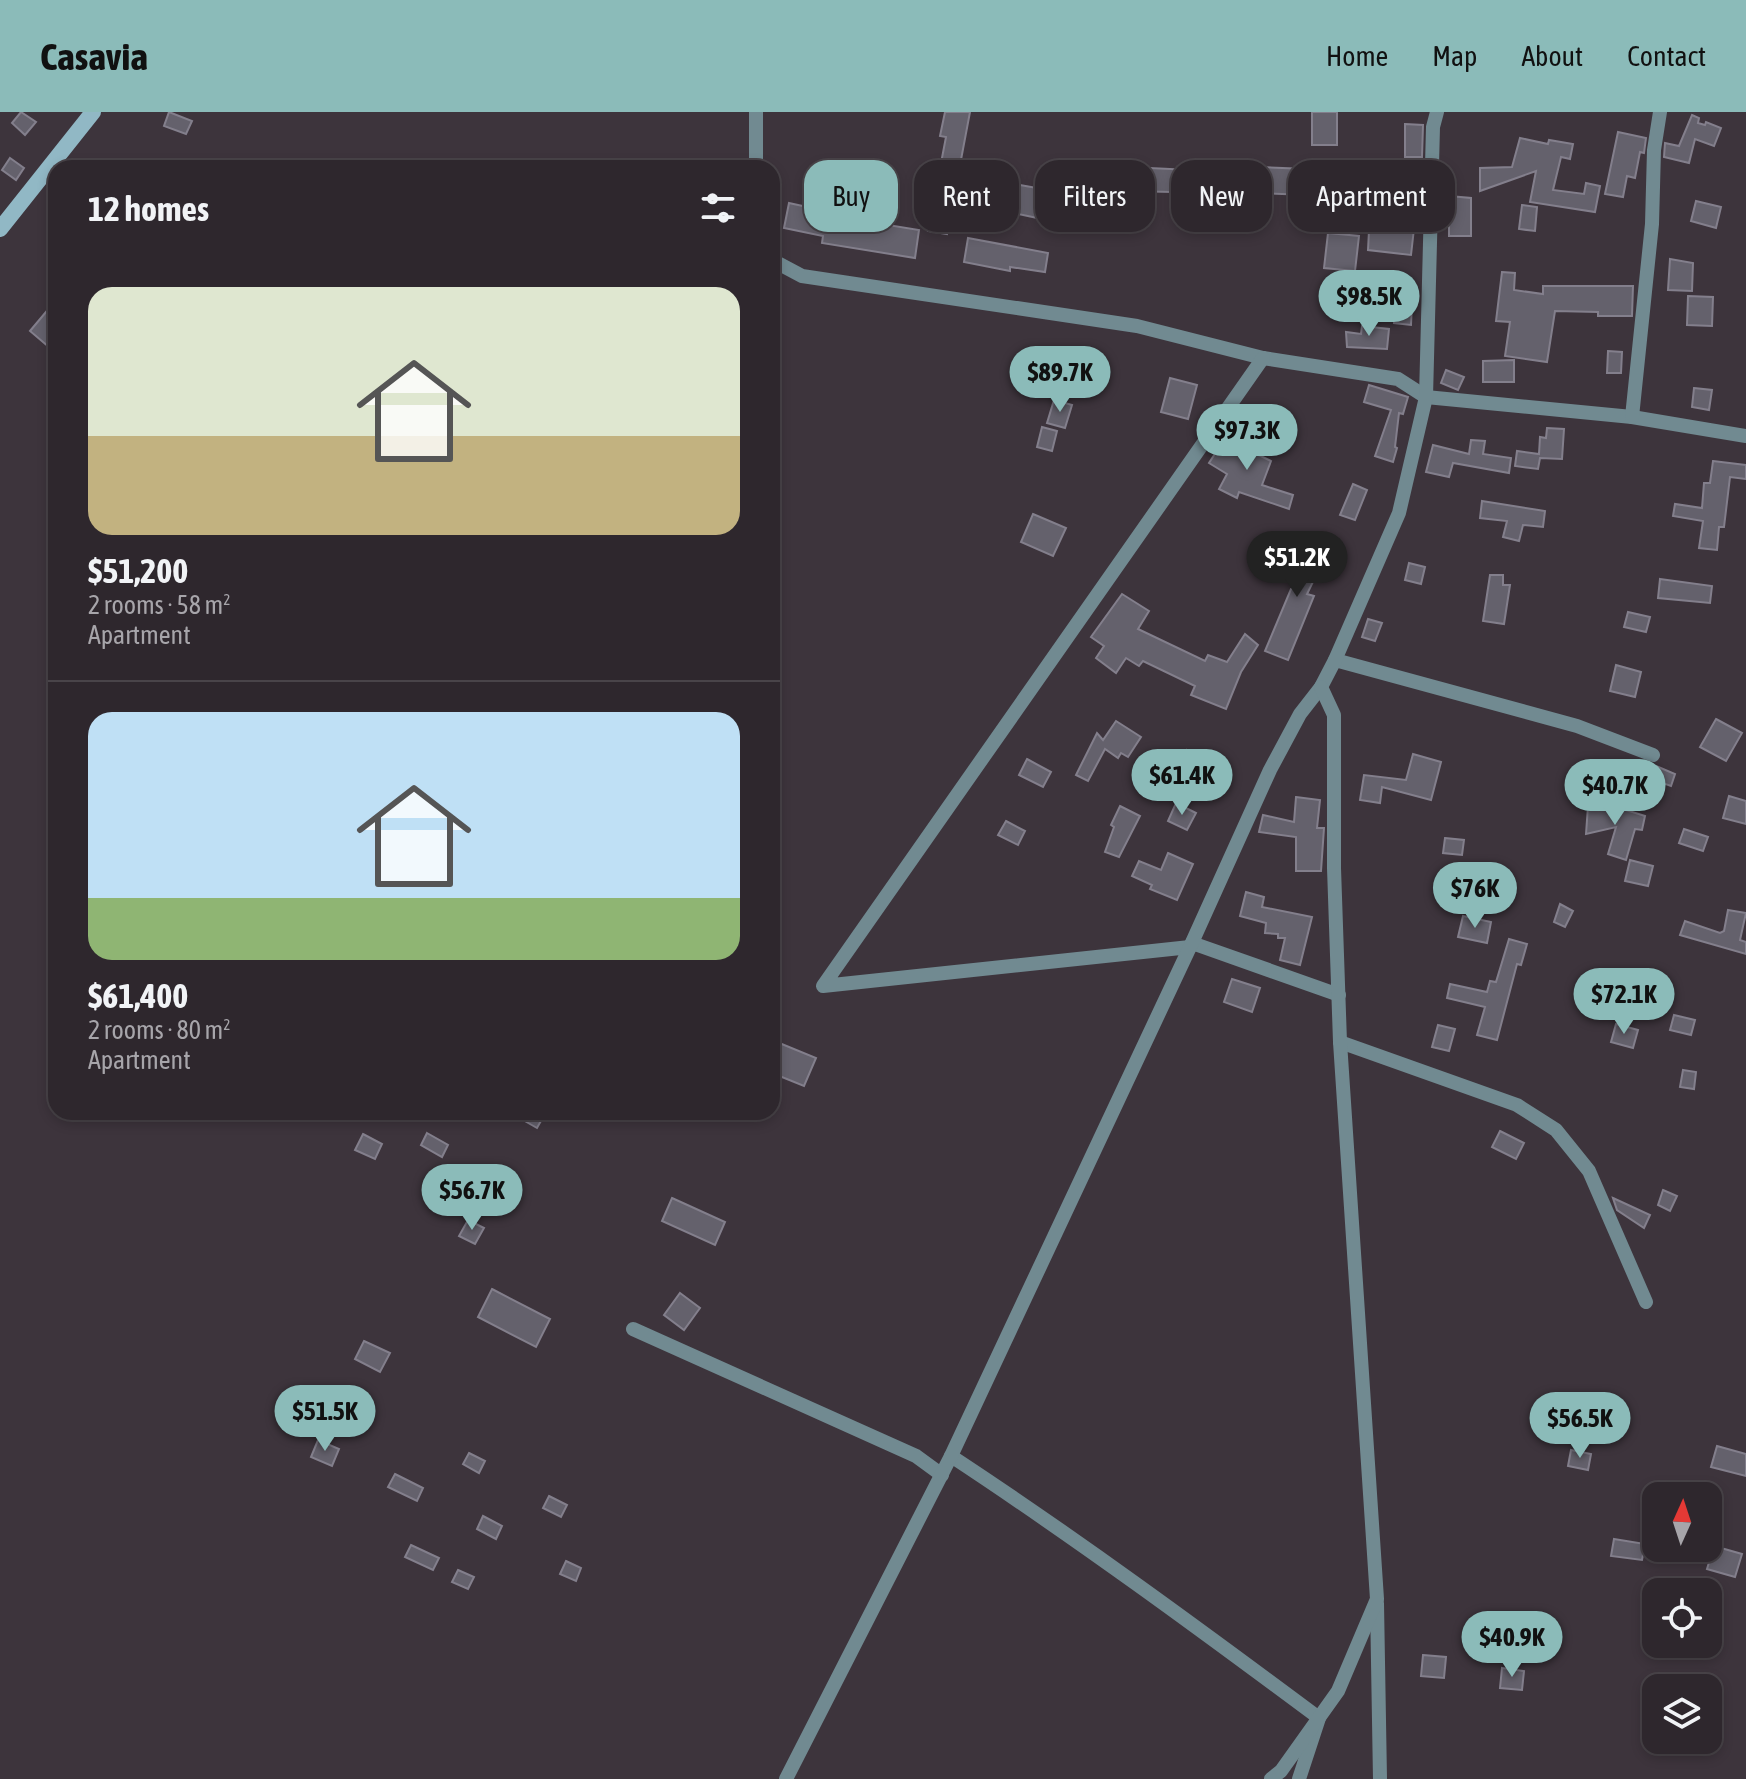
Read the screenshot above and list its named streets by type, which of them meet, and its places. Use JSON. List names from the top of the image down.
{
  "north": "top",
  "page": {
    "header": "Casavia",
    "nav": [
      "Home",
      "Map",
      "About",
      "Contact"
    ],
    "chip": [
      "Buy",
      "Rent",
      "Filters",
      "New",
      "Apartment"
    ],
    "heading": "12 homes",
    "list": [
      {
        "name": "$51,200",
        "note": "2 rooms · 58 m² · Apartment"
      },
      {
        "name": "$61,400",
        "note": "2 rooms · 80 m² · Apartment"
      }
    ],
    "price": [
      "$98.5K",
      "$89.7K",
      "$97.3K",
      "$51.2K",
      "$61.4K",
      "$40.7K",
      "$76K",
      "$72.1K",
      "$56.7K",
      "$51.5K",
      "$56.5K",
      "$40.9K"
    ]
  }
}
